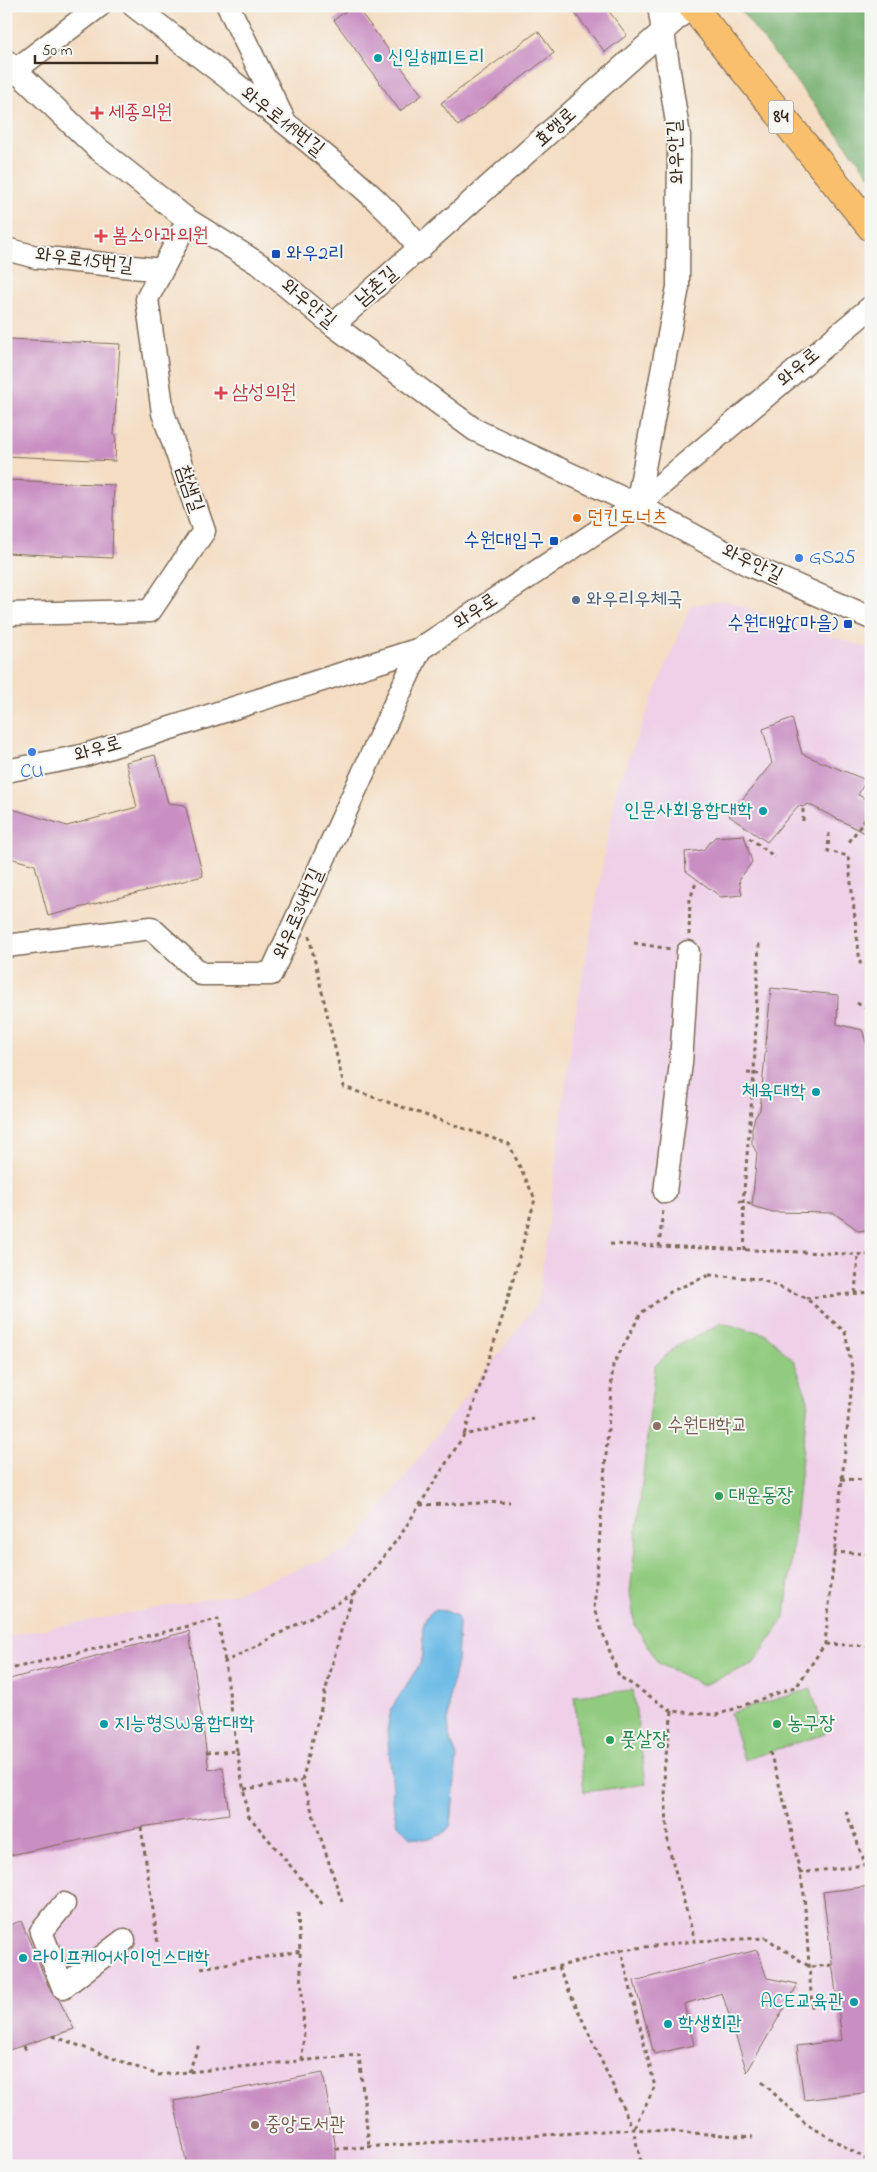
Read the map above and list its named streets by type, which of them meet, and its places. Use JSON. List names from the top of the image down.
{
  "streets": {
    "main road": ["84", "효행로"],
    "street": [
      "와우로119번길",
      "와우안길",
      "와우로15번길",
      "남촌길",
      "와우로",
      "참샘길",
      "와우로34번길"
    ]
  },
  "crossings": [
    ["와우로119번길", "효행로"],
    ["와우로119번길", "남촌길"],
    ["효행로", "와우안길"],
    ["효행로", "남촌길"],
    ["와우안길", "남촌길"],
    ["와우안길", "와우로"],
    ["와우안길", "참샘길"],
    ["와우로15번길", "참샘길"],
    ["와우로", "와우로34번길"]
  ],
  "places": {
    "other": [
      "신일해피트리",
      "던킨도너츠",
      "GS25",
      "와우리우체국",
      "CU",
      "인문사회융합대학",
      "체육대학",
      "수원대학교",
      "대운동장",
      "지능형SW융합대학",
      "농구장",
      "풋살장",
      "라이프케어사이언스대학",
      "ACE교육관",
      "학생회관",
      "중앙도서관"
    ],
    "health": ["세종의원", "봄소아과의원", "삼성의원"],
    "transit": ["와우2리", "수원대입구", "수원대앞(마을)"]
  },
  "scale_bar": "50 m"
}
